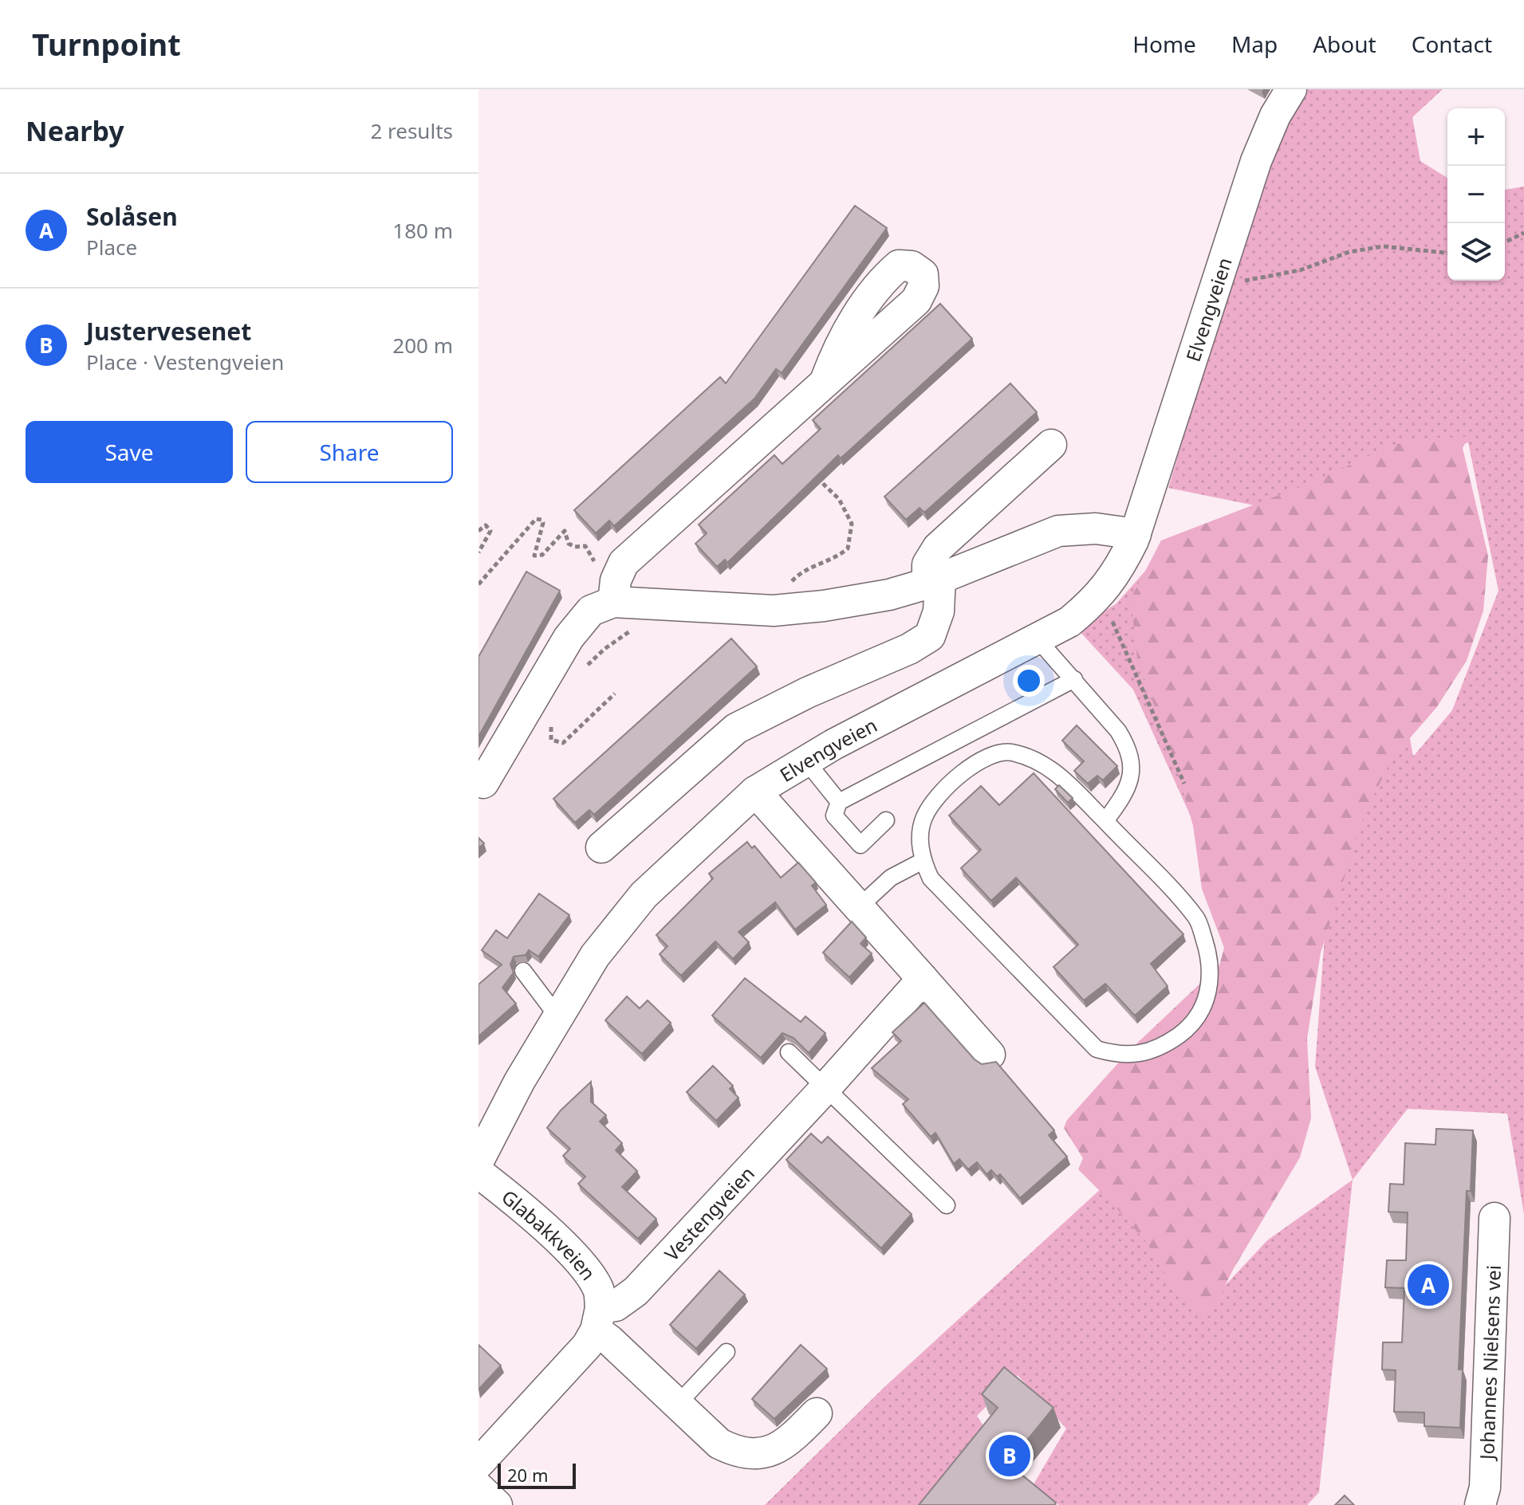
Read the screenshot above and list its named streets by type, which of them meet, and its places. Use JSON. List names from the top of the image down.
{
  "streets": {
    "street": [
      "Elvengveien",
      "Vestengveien",
      "Glabakkveien",
      "Johannes Nielsens vei"
    ]
  },
  "crossings": [
    ["Vestengveien", "Glabakkveien"]
  ],
  "scale_bar": "20 m",
  "page": {
    "header": "Turnpoint",
    "nav": [
      "Home",
      "Map",
      "About",
      "Contact"
    ],
    "heading": ["Nearby", "2 results"],
    "map_buttons": ["+", "−"],
    "list": [
      {
        "mark": "A",
        "name": "Solåsen",
        "note": "Place",
        "value": "180 m"
      },
      {
        "mark": "B",
        "name": "Justervesenet",
        "note": "Place · Vestengveien",
        "value": "200 m"
      }
    ],
    "buttons": ["Save", "Share"],
    "pins": ["A", "B"],
    "scale": "20 m"
  }
}
